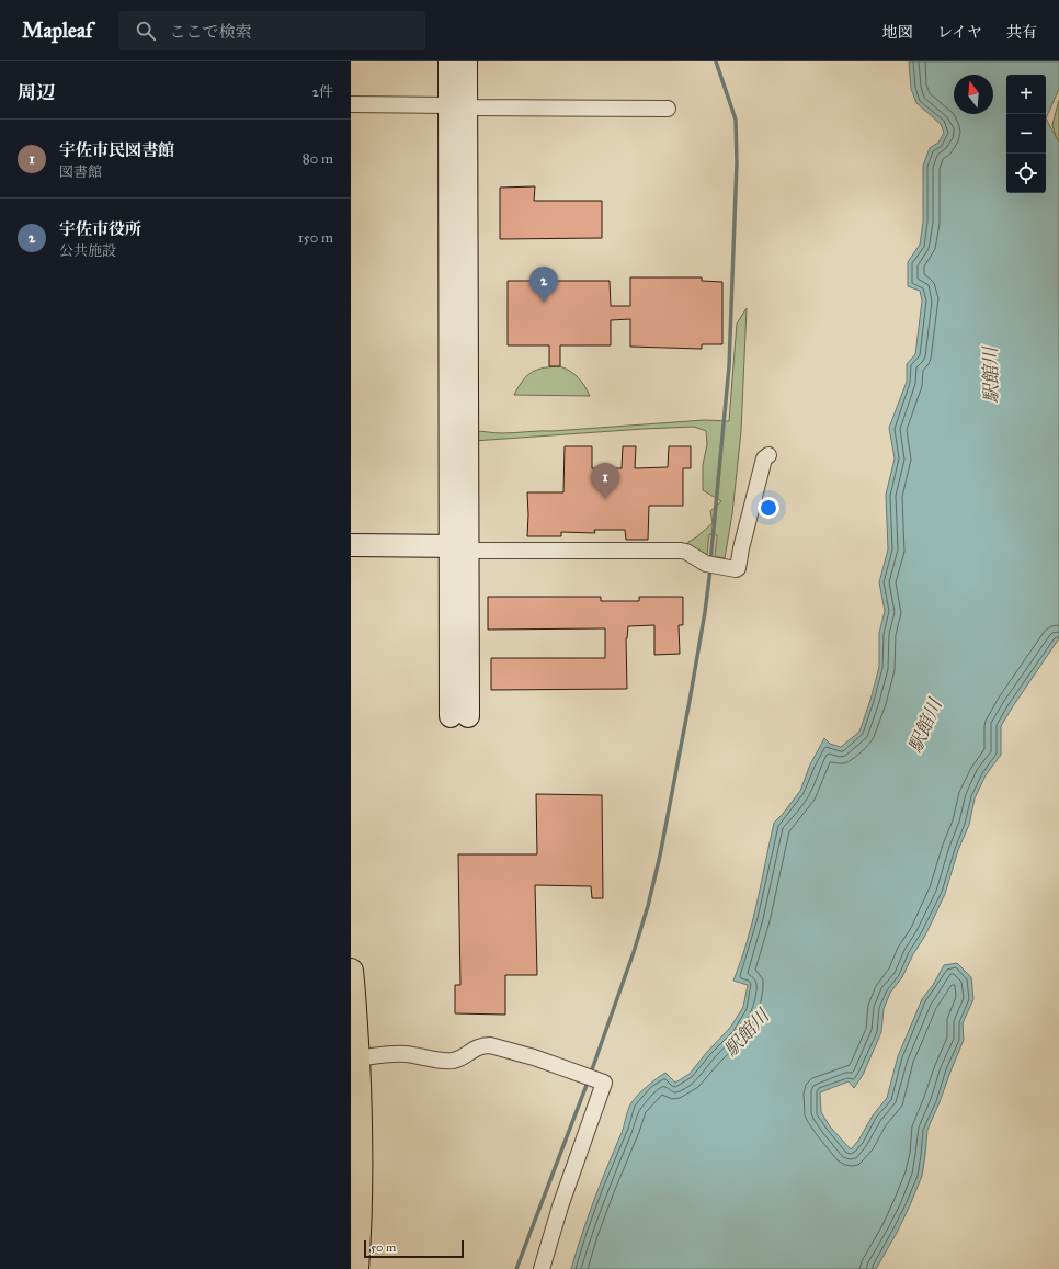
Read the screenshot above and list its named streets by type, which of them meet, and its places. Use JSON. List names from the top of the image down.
{
  "water": ["駅館川"],
  "scale_bar": "50 m",
  "north": "top",
  "page": {
    "header": "Mapleaf",
    "search": "ここで検索",
    "nav": ["地図", "レイヤ", "共有"],
    "heading": ["周辺", "2件"],
    "map_buttons": ["+", "−"],
    "list": [
      {
        "mark": "1",
        "name": "宇佐市民図書館",
        "note": "図書館",
        "value": "80 m"
      },
      {
        "mark": "2",
        "name": "宇佐市役所",
        "note": "公共施設",
        "value": "150 m"
      }
    ],
    "pins": ["2", "1"],
    "scale": "50 m"
  }
}
